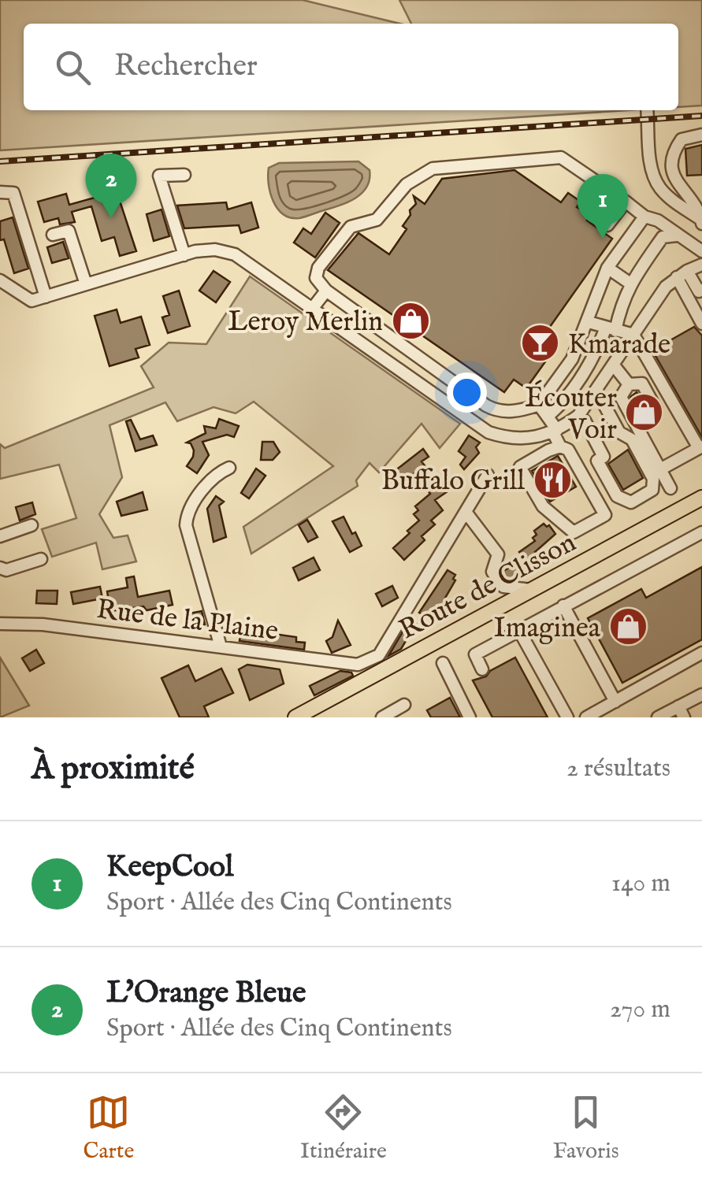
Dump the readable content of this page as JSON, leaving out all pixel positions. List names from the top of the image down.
{
  "streets": {
    "main road": ["Route de Clisson"],
    "street": ["Rue de la Plaine"]
  },
  "places": {
    "shop": ["Leroy Merlin", "Écouter Voir", "Imaginea"],
    "bar": ["Kmarade"],
    "restaurant": ["Buffalo Grill"]
  },
  "page": {
    "search": "Rechercher",
    "pins": ["2", "1"],
    "heading": ["À proximité", "2 résultats"],
    "list": [
      {
        "mark": "1",
        "name": "KeepCool",
        "note": "Sport · Allée des Cinq Continents",
        "value": "140 m"
      },
      {
        "mark": "2",
        "name": "L'Orange Bleue",
        "note": "Sport · Allée des Cinq Continents",
        "value": "270 m"
      }
    ],
    "nav": ["Carte", "Itinéraire", "Favoris"]
  }
}
